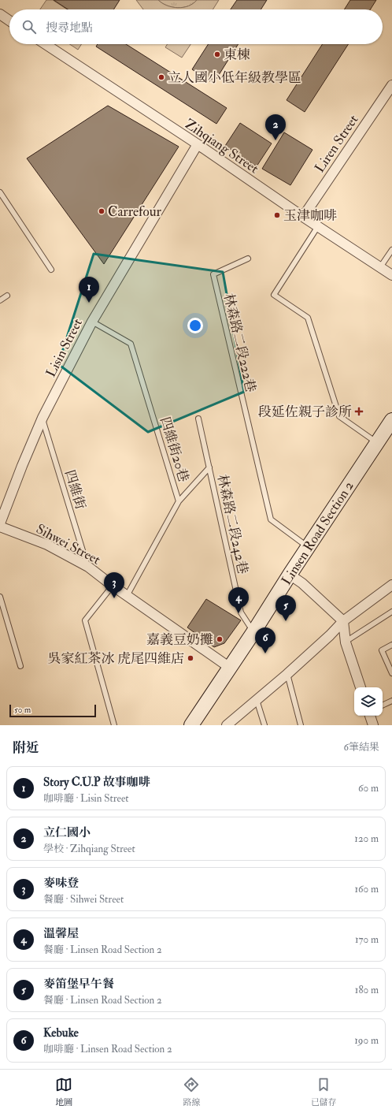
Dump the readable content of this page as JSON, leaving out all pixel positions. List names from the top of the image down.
{
  "streets": {
    "main road": ["Linsen Road Section 2"],
    "street": [
      "Liren Street",
      "Zihqiang Street",
      "Lisin Street",
      "Sihwei Street"
    ],
    "lane": [
      "林森路二段222巷",
      "四維街20巷",
      "四維街",
      "林森路二段242巷"
    ]
  },
  "crossings": [
    ["Liren Street", "Zihqiang Street"],
    ["Zihqiang Street", "Lisin Street"],
    ["林森路二段222巷", "Linsen Road Section 2"],
    ["Lisin Street", "四維街20巷"],
    ["Lisin Street", "四維街"],
    ["四維街20巷", "Sihwei Street"],
    ["四維街", "Sihwei Street"],
    ["林森路二段242巷", "Linsen Road Section 2"],
    ["Linsen Road Section 2", "Sihwei Street"]
  ],
  "places": {
    "other": [
      "東棟",
      "立人國小低年級教學區",
      "Carrefour",
      "玉津咖啡",
      "嘉義豆奶攤",
      "吳家紅茶冰 虎尾四維店"
    ],
    "health": ["段延佐親子診所"]
  },
  "scale_bar": "50 m",
  "page": {
    "search": "搜尋地點",
    "pins": [
      "2",
      "1",
      "3",
      "4",
      "5",
      "6"
    ],
    "scale": "50 m",
    "heading": ["附近", "6筆結果"],
    "list": [
      {
        "mark": "1",
        "name": "Story C.U.P 故事咖啡",
        "note": "咖啡廳 · Lisin Street",
        "value": "60 m"
      },
      {
        "mark": "2",
        "name": "立仁國小",
        "note": "學校 · Zihqiang Street",
        "value": "120 m"
      },
      {
        "mark": "3",
        "name": "麥味登",
        "note": "餐廳 · Sihwei Street",
        "value": "160 m"
      },
      {
        "mark": "4",
        "name": "溫馨屋",
        "note": "餐廳 · Linsen Road Section 2",
        "value": "170 m"
      },
      {
        "mark": "5",
        "name": "麥笛堡早午餐",
        "note": "餐廳 · Linsen Road Section 2",
        "value": "180 m"
      },
      {
        "mark": "6",
        "name": "Kebuke",
        "note": "咖啡廳 · Linsen Road Section 2",
        "value": "190 m"
      }
    ],
    "nav": ["地圖", "路線", "已儲存"]
  }
}
